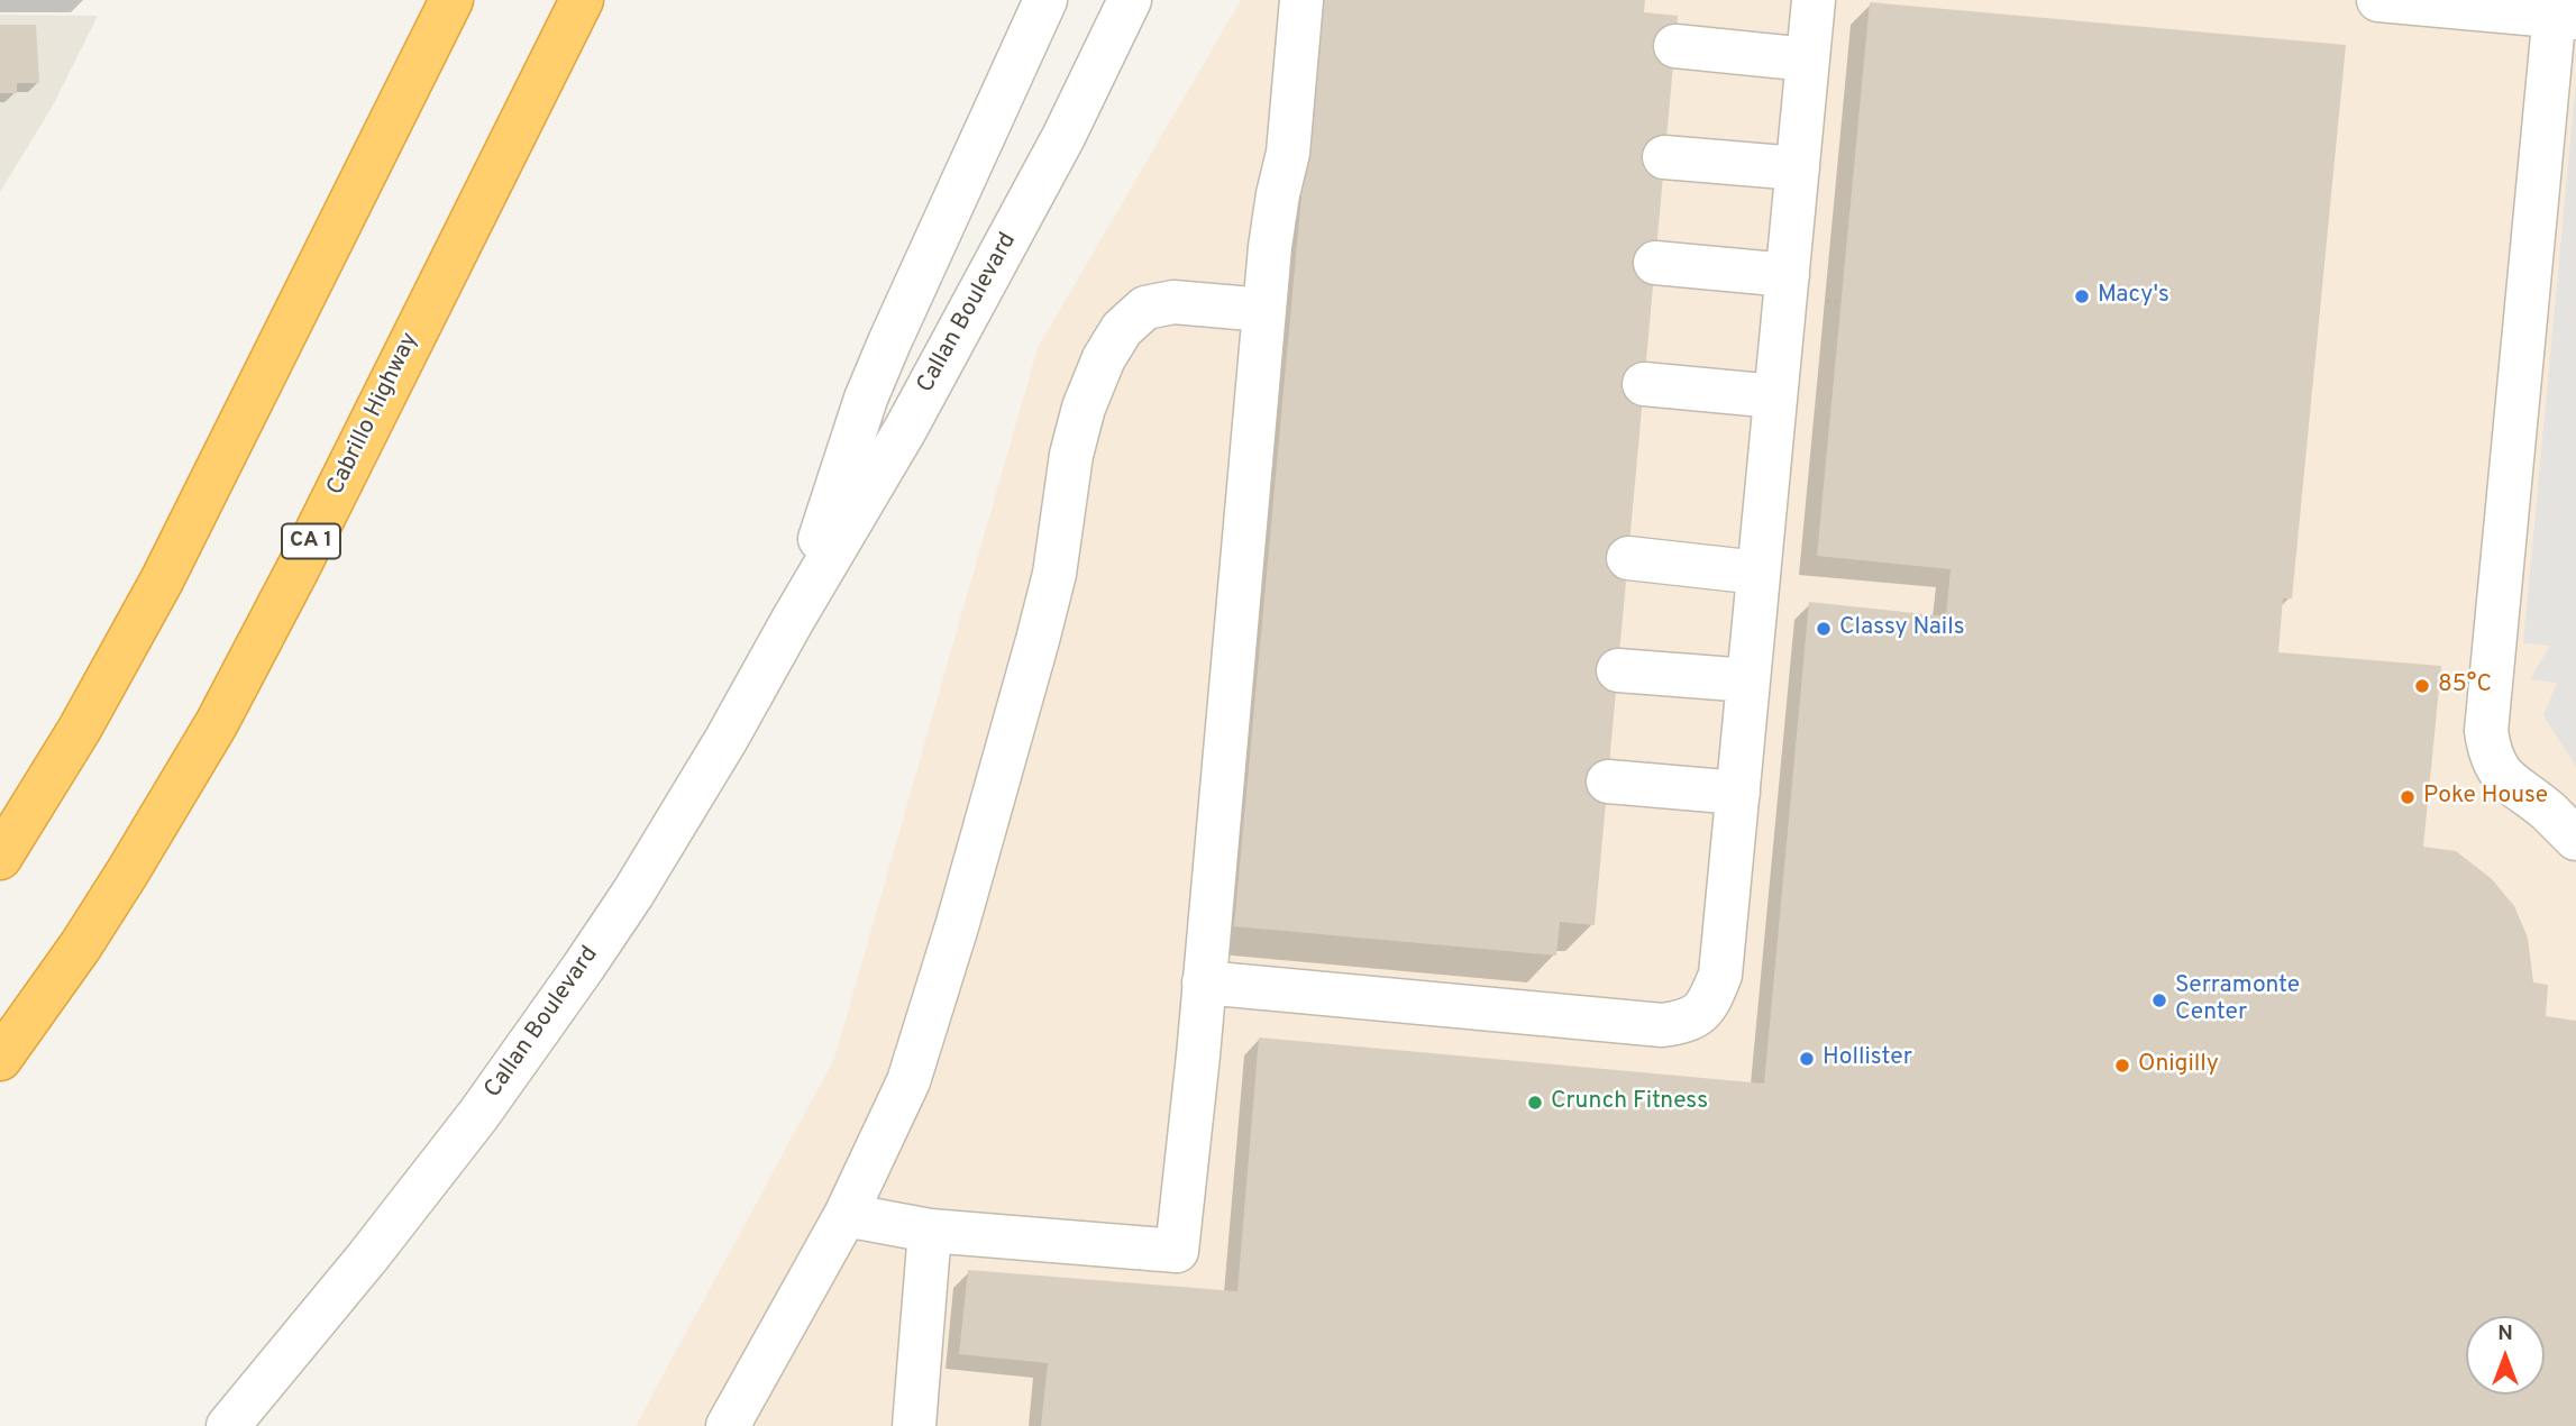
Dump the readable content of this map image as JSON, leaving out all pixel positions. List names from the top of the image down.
{
  "streets": {
    "highway": ["Cabrillo Highway", "CA 1"],
    "street": ["Callan Boulevard"]
  },
  "places": [
    "Macy's",
    "Classy Nails",
    "85°C",
    "Poke House",
    "Serramonte Center",
    "Hollister",
    "Onigilly",
    "Crunch Fitness"
  ],
  "north": "top"
}
